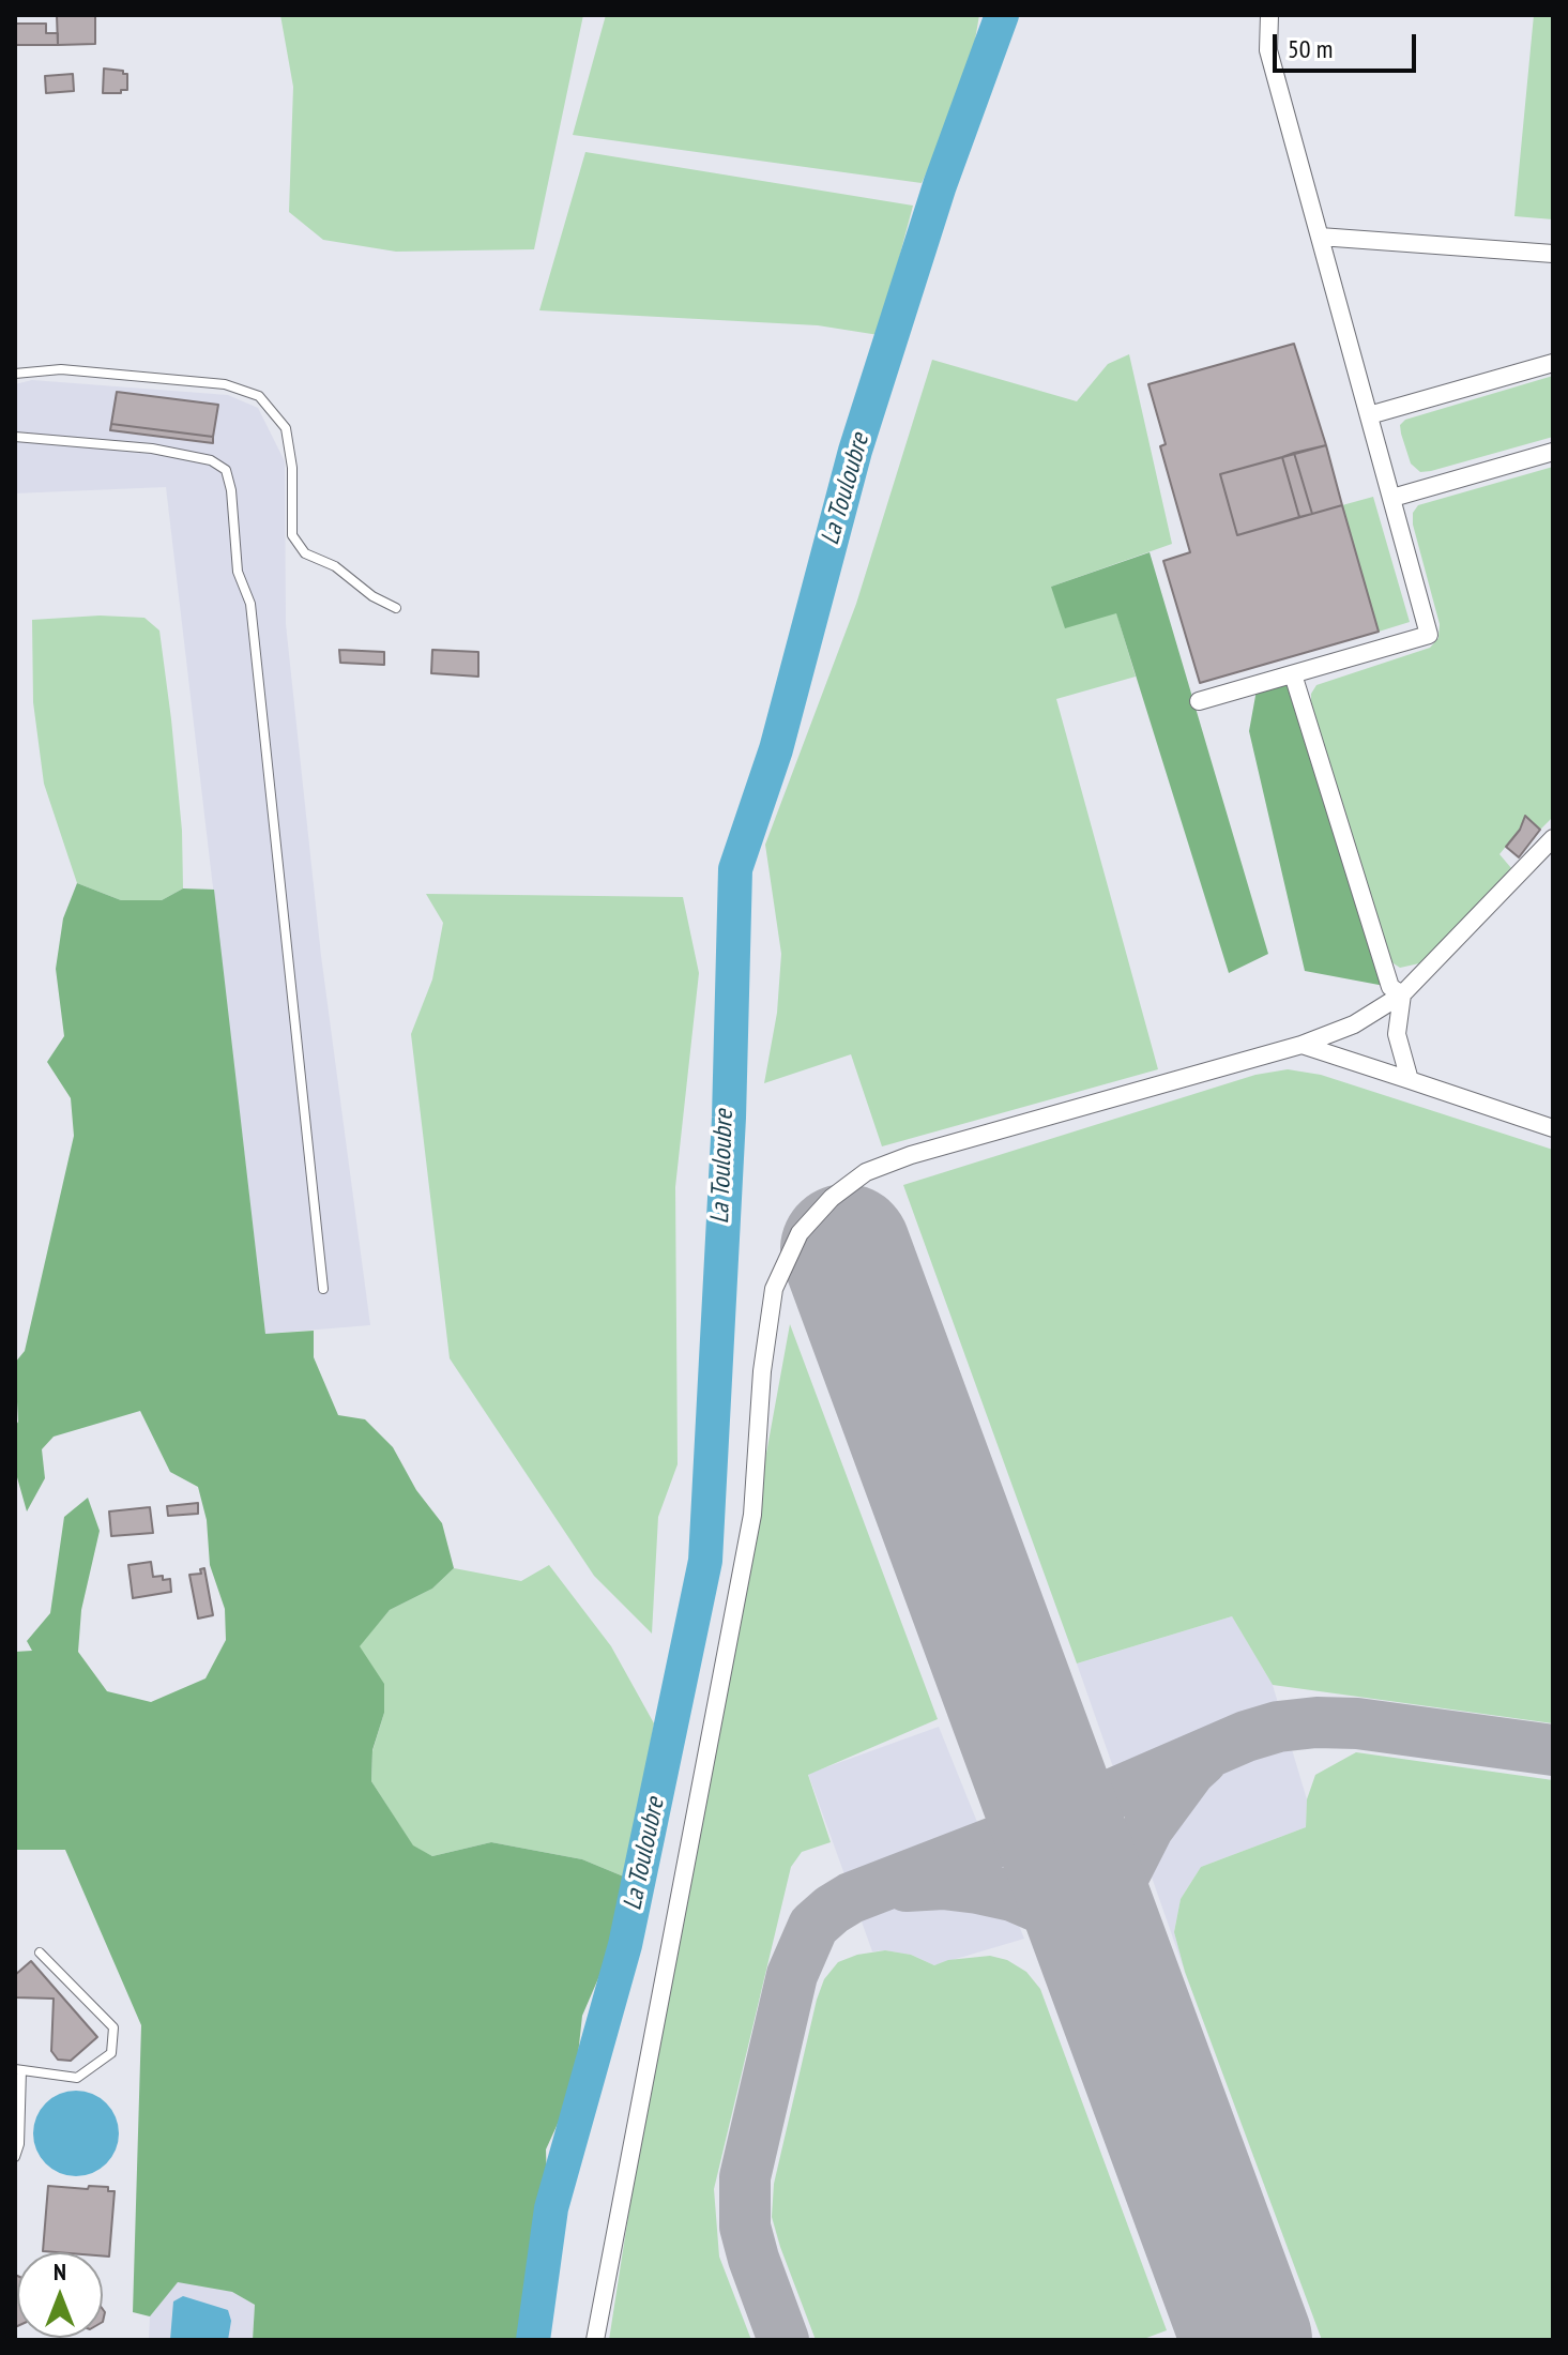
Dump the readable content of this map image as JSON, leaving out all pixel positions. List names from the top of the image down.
{
  "water": ["La Touloubre"],
  "scale_bar": "50 m",
  "north": "top"
}
